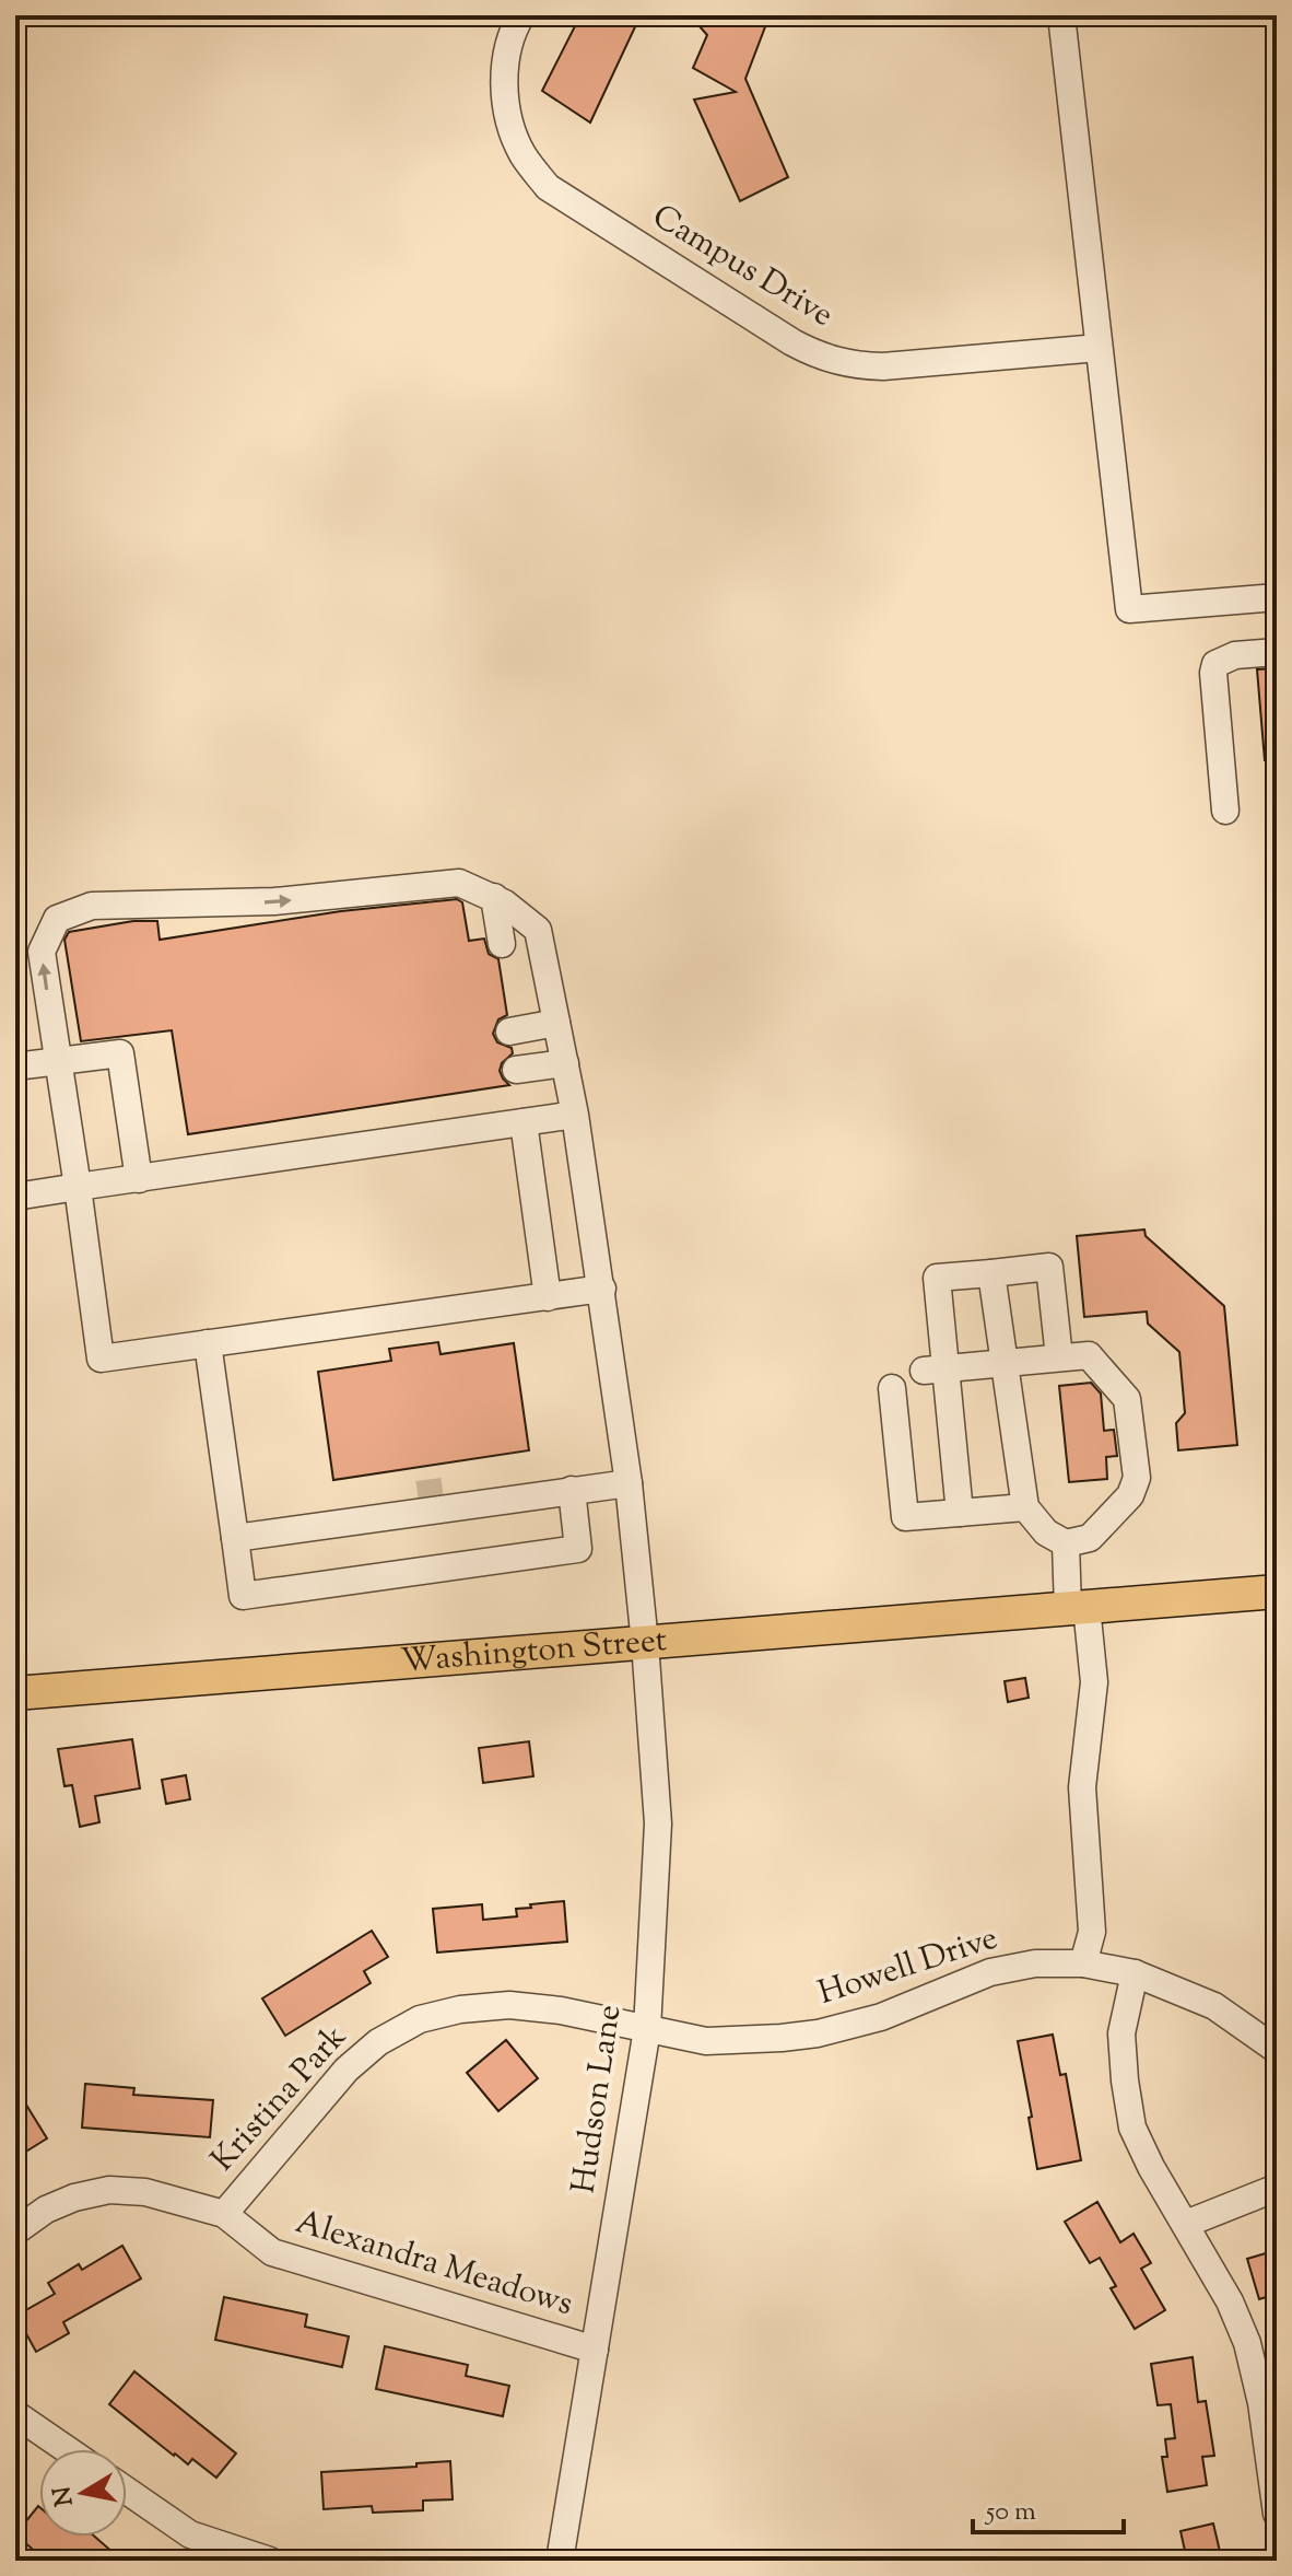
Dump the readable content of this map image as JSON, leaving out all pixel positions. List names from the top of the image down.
{
  "streets": {
    "main road": ["Washington Street"],
    "street": [
      "Campus Drive",
      "Howell Drive",
      "Kristina Park",
      "Hudson Lane",
      "Alexandra Meadows"
    ]
  },
  "crossings": [
    ["Washington Street", "Hudson Lane"],
    ["Howell Drive", "Kristina Park"],
    ["Howell Drive", "Hudson Lane"],
    ["Kristina Park", "Hudson Lane"],
    ["Kristina Park", "Alexandra Meadows"],
    ["Hudson Lane", "Alexandra Meadows"]
  ],
  "scale_bar": "50 m",
  "north": "left"
}
